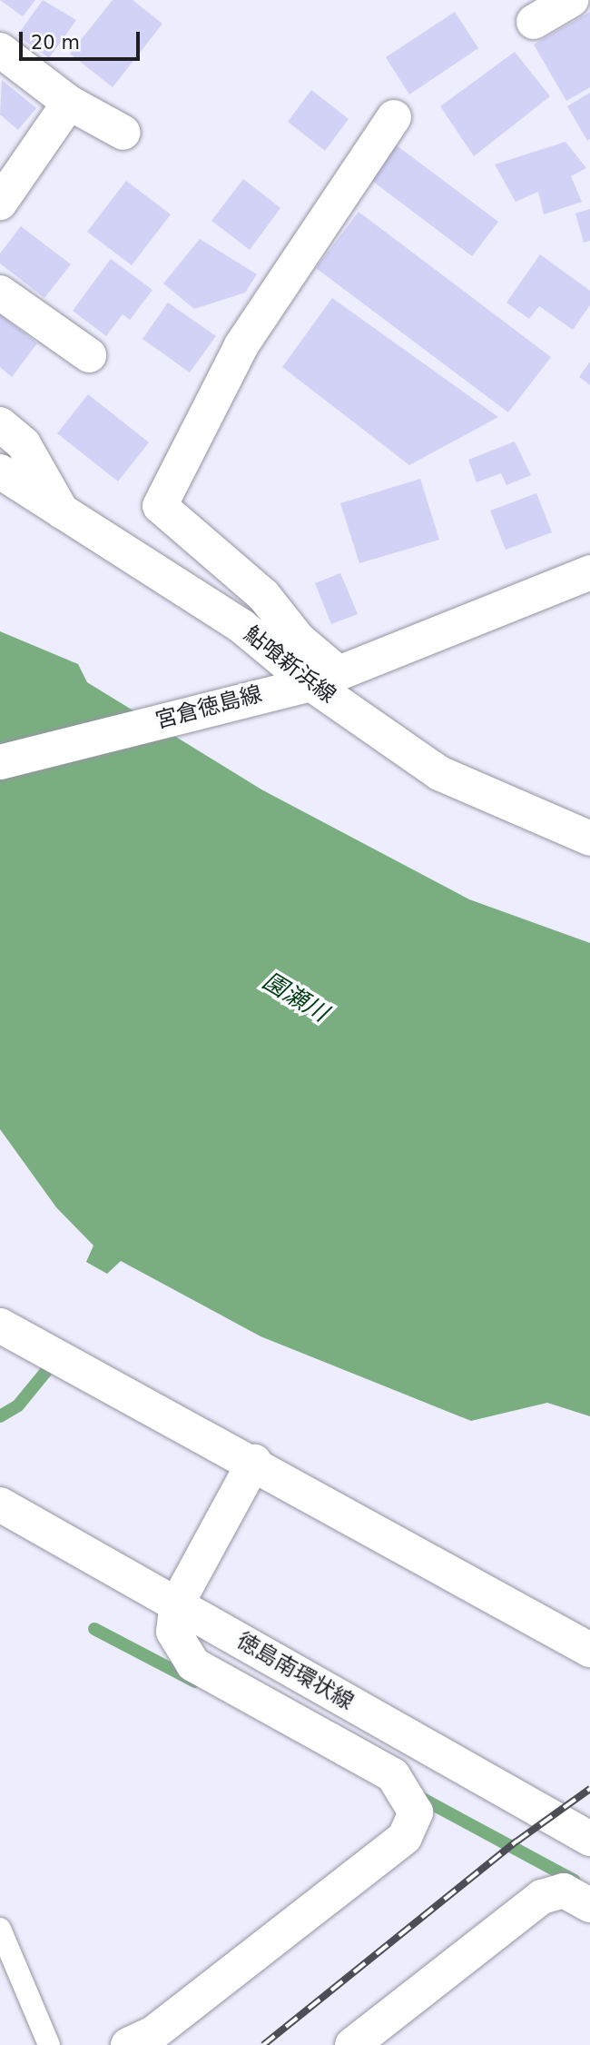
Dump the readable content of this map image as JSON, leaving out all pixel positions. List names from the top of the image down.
{
  "streets": {
    "main road": ["鮎喰新浜線", "宮倉徳島線", "徳島南環状線"]
  },
  "crossings": [
    ["鮎喰新浜線", "宮倉徳島線"]
  ],
  "water": ["園瀬川"],
  "scale_bar": "20 m"
}
